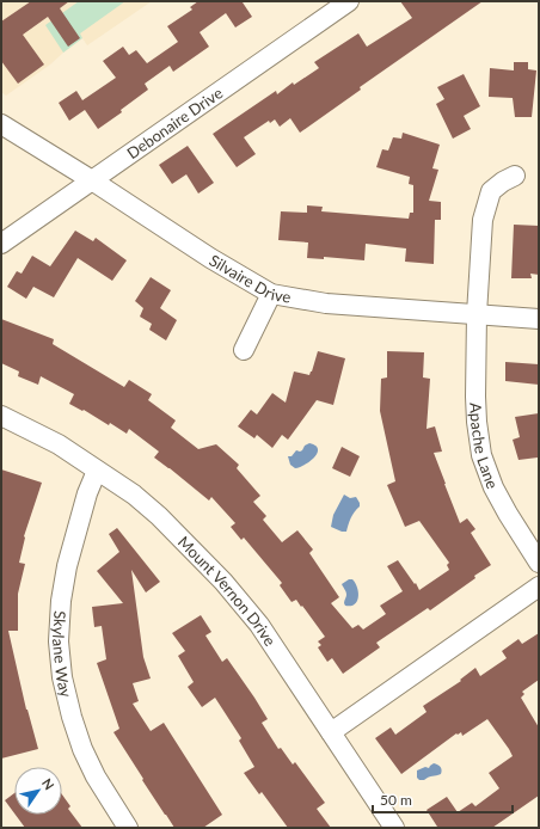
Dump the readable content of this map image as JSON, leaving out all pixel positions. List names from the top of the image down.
{
  "streets": {
    "street": [
      "Debonaire Drive",
      "Silvaire Drive",
      "Apache Lane",
      "Mount Vernon Drive",
      "Skylane Way"
    ]
  },
  "crossings": [
    ["Debonaire Drive", "Silvaire Drive"],
    ["Silvaire Drive", "Apache Lane"],
    ["Mount Vernon Drive", "Skylane Way"]
  ],
  "scale_bar": "50 m",
  "north": "top right"
}
